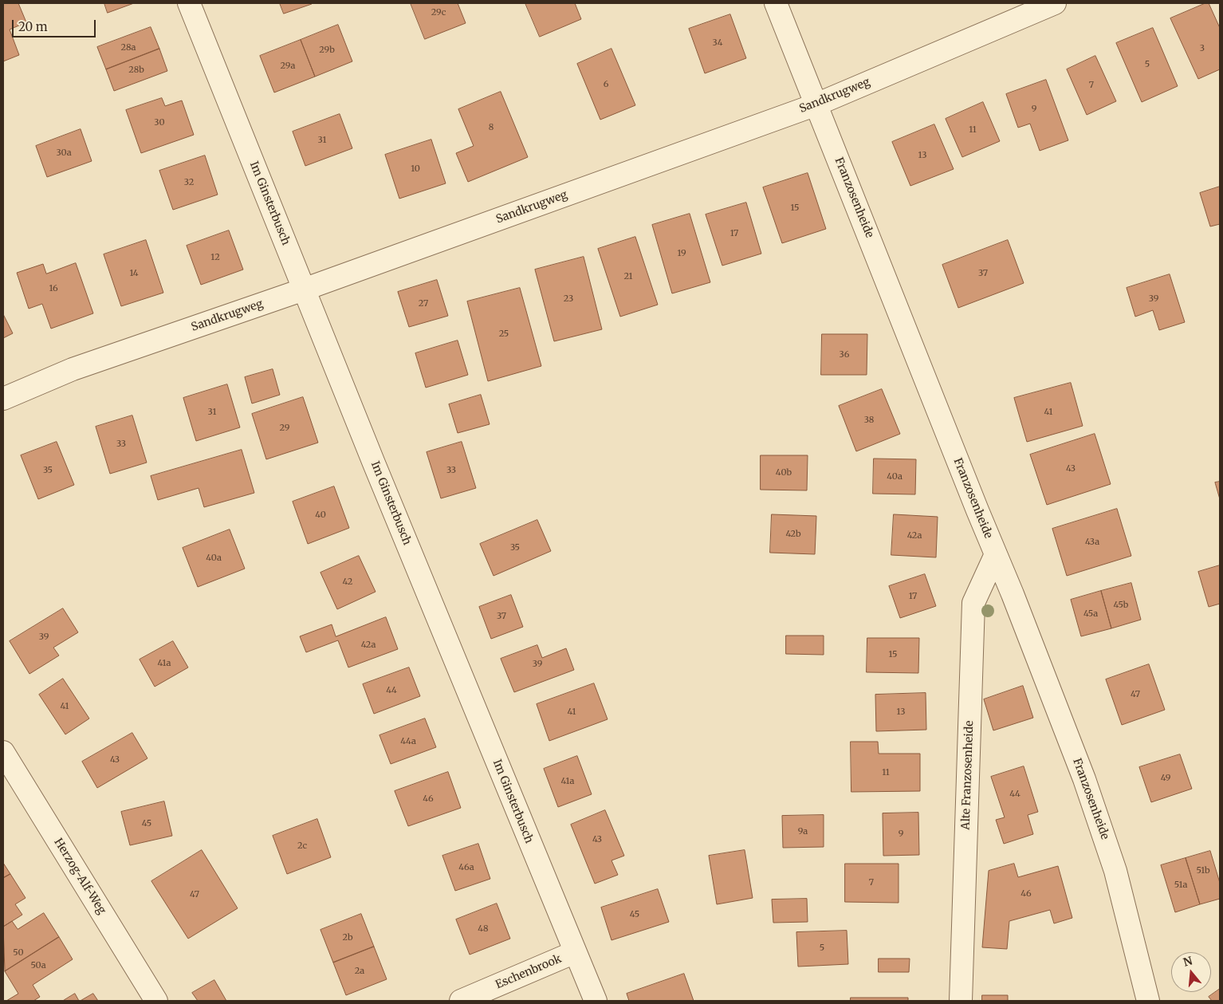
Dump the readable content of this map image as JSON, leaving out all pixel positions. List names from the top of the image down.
{
  "streets": {
    "street": [
      "Sandkrugweg",
      "Franzosenheide",
      "Im Ginsterbusch",
      "Alte Franzosenheide",
      "Herzog-Alf-Weg",
      "Eschenbrook"
    ]
  },
  "crossings": [
    ["Sandkrugweg", "Franzosenheide"],
    ["Sandkrugweg", "Im Ginsterbusch"],
    ["Franzosenheide", "Alte Franzosenheide"],
    ["Im Ginsterbusch", "Eschenbrook"]
  ],
  "house_numbers": [
    "29c",
    "34",
    "28a",
    "3",
    "29b",
    "5",
    "29a",
    "28b",
    "6",
    "7",
    "9",
    "30",
    "8",
    "11",
    "31",
    "30a",
    "13",
    "10",
    "32",
    "15",
    "17",
    "19",
    "12",
    "14",
    "37",
    "21",
    "16",
    "23",
    "39",
    "27",
    "25",
    "36",
    "31",
    "41",
    "38",
    "29",
    "33",
    "43",
    "35",
    "33",
    "40b",
    "40a",
    "40",
    "42b",
    "42a",
    "43a",
    "35",
    "40a",
    "42",
    "17",
    "45b",
    "45a",
    "37",
    "39",
    "42a",
    "15",
    "41a",
    "39",
    "44",
    "47",
    "41",
    "41",
    "13",
    "44a",
    "43",
    "11",
    "49",
    "41a",
    "44",
    "46",
    "45",
    "9a",
    "9",
    "43",
    "2c",
    "46a",
    "51b",
    "7",
    "51a",
    "46",
    "47",
    "45",
    "48",
    "2b",
    "5",
    "50",
    "50a",
    "2a"
  ],
  "scale_bar": "20 m",
  "north": "top"
}
